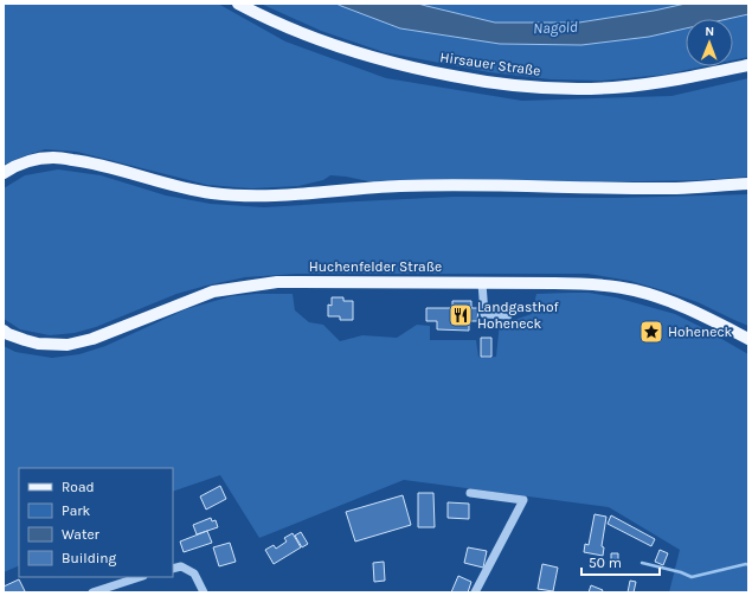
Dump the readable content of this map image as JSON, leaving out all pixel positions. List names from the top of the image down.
{
  "streets": {
    "main road": ["Hirsauer Straße", "Huchenfelder Straße"]
  },
  "water": ["Nagold"],
  "places": {
    "restaurant": ["Landgasthof Hoheneck"],
    "place": ["Hoheneck"]
  },
  "legend": [
    "Road",
    "Park",
    "Water",
    "Building"
  ],
  "scale_bar": "50 m",
  "north": "top"
}
